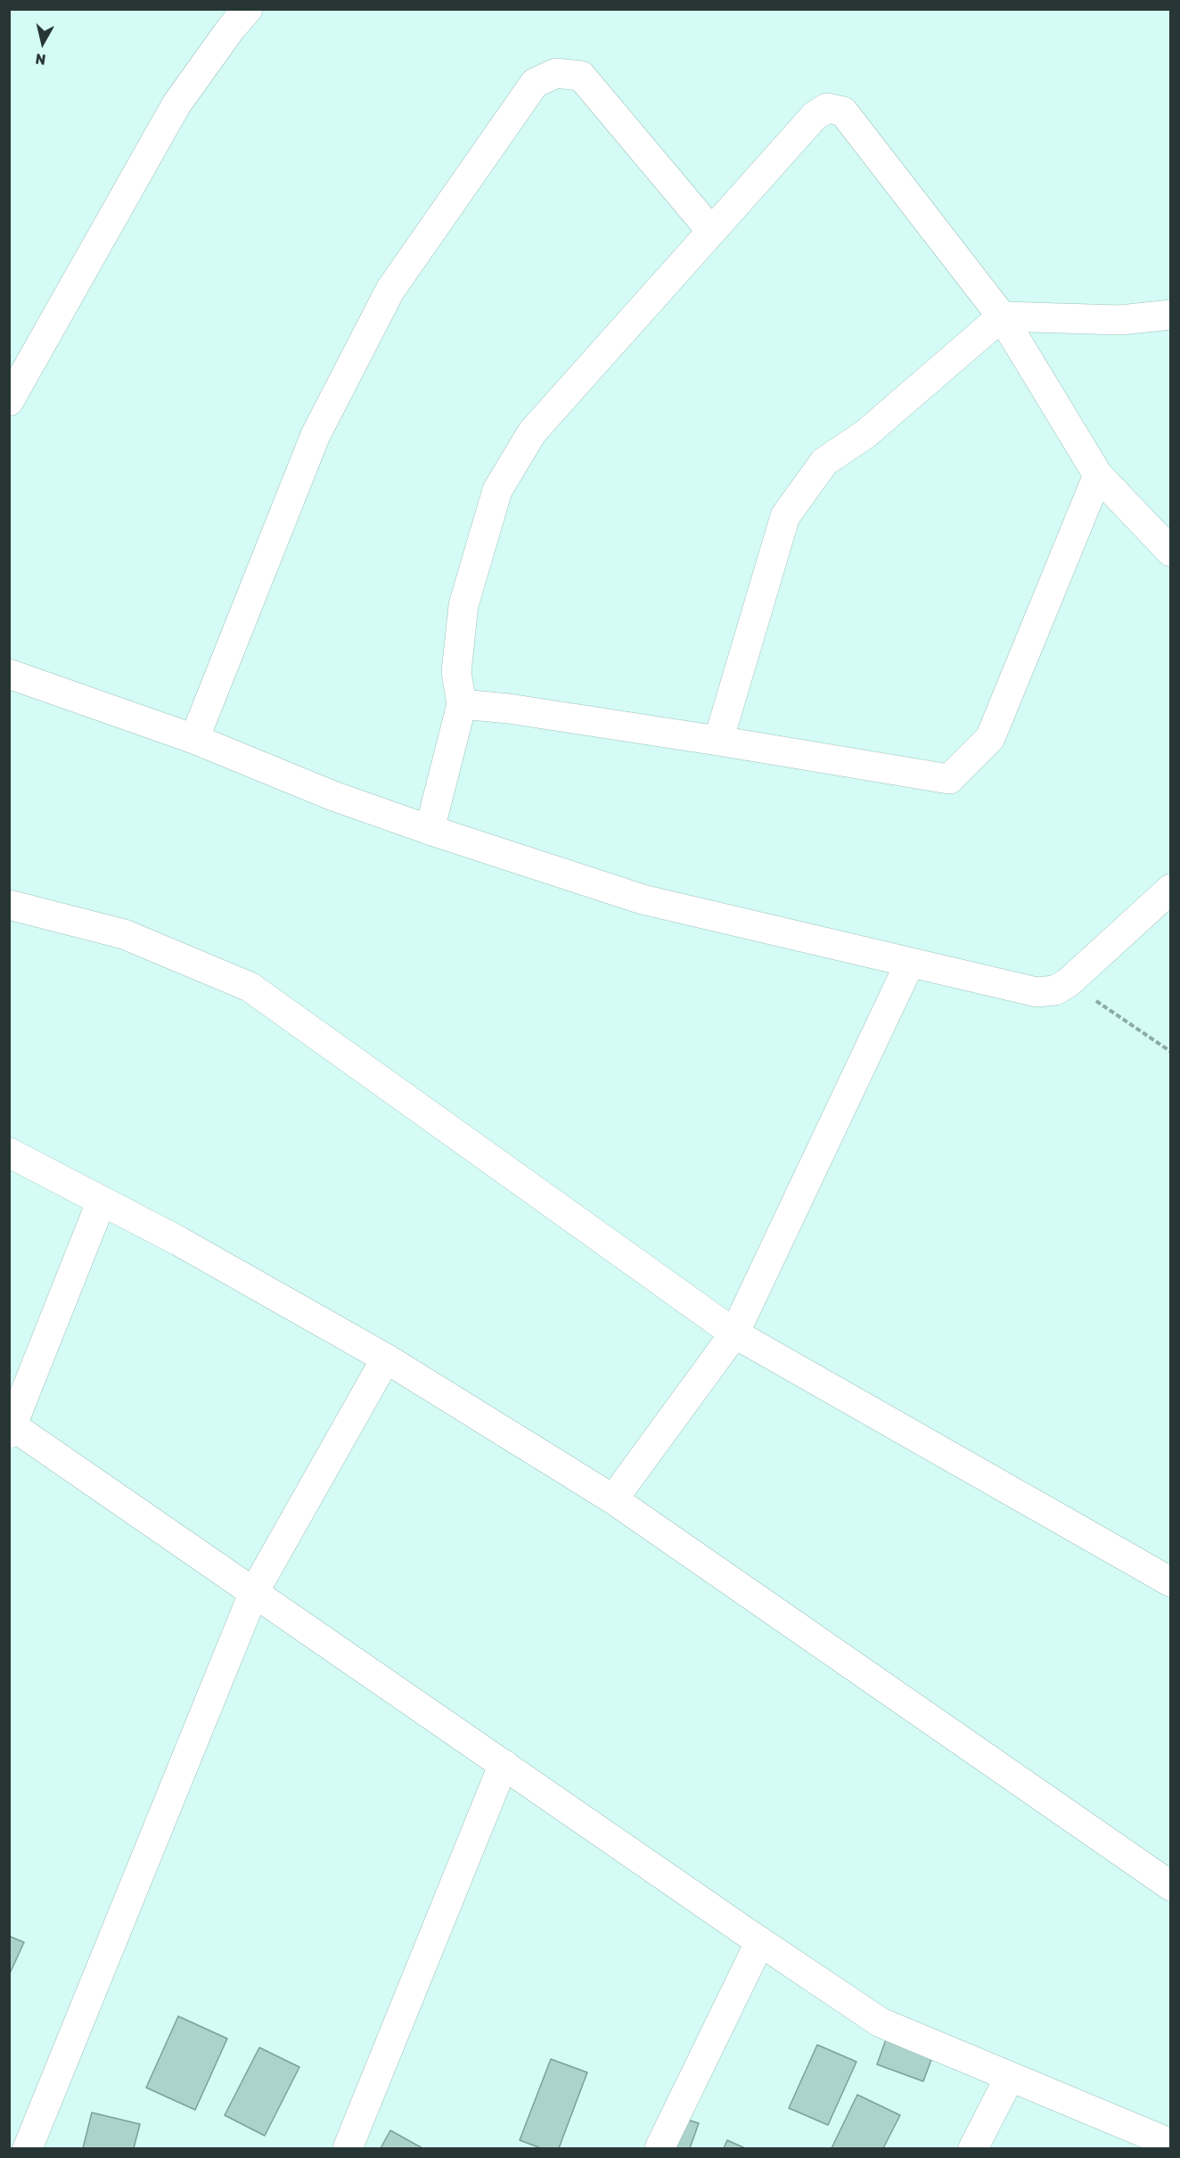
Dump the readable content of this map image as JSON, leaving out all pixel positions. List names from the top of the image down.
{
  "north": "bottom"
}
